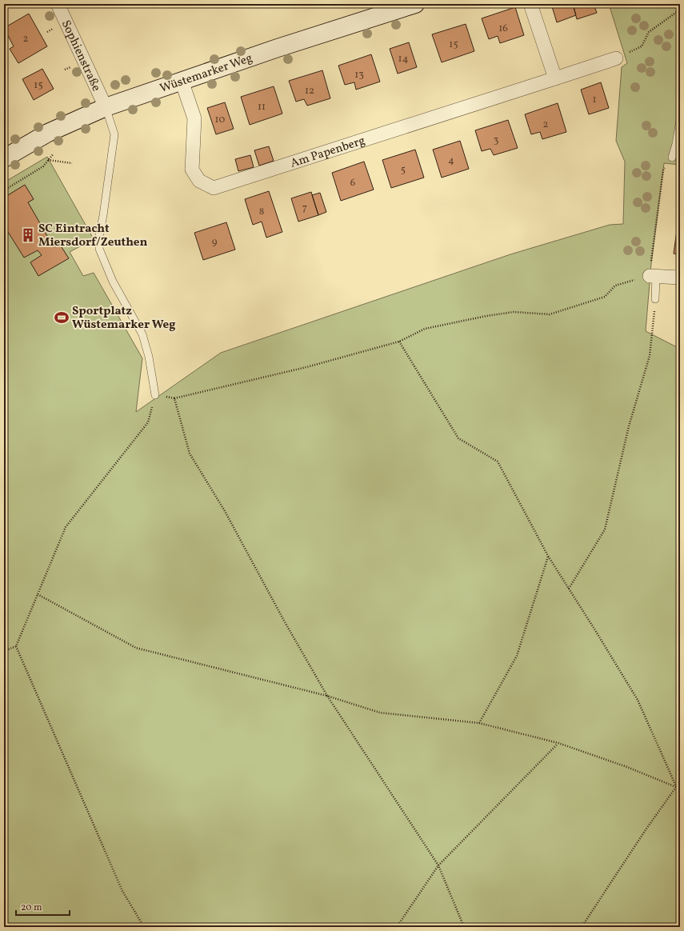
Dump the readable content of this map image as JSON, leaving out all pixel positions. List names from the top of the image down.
{
  "streets": {
    "main road": ["Wüstemarker Weg"],
    "street": ["Sophienstraße", "Am Papenberg"]
  },
  "crossings": [
    ["Sophienstraße", "Wüstemarker Weg"],
    ["Wüstemarker Weg", "Am Papenberg"]
  ],
  "places": {
    "building": ["SC Eintracht Miersdorf/Zeuthen"],
    "sports": ["Sportplatz Wüstemarker Weg"]
  },
  "house_numbers": [
    "16",
    "2",
    "15",
    "14",
    "13",
    "15",
    "12",
    "1",
    "11",
    "10",
    "2",
    "3",
    "4",
    "5",
    "6",
    "7",
    "8",
    "9"
  ],
  "scale_bar": "20 m"
}
